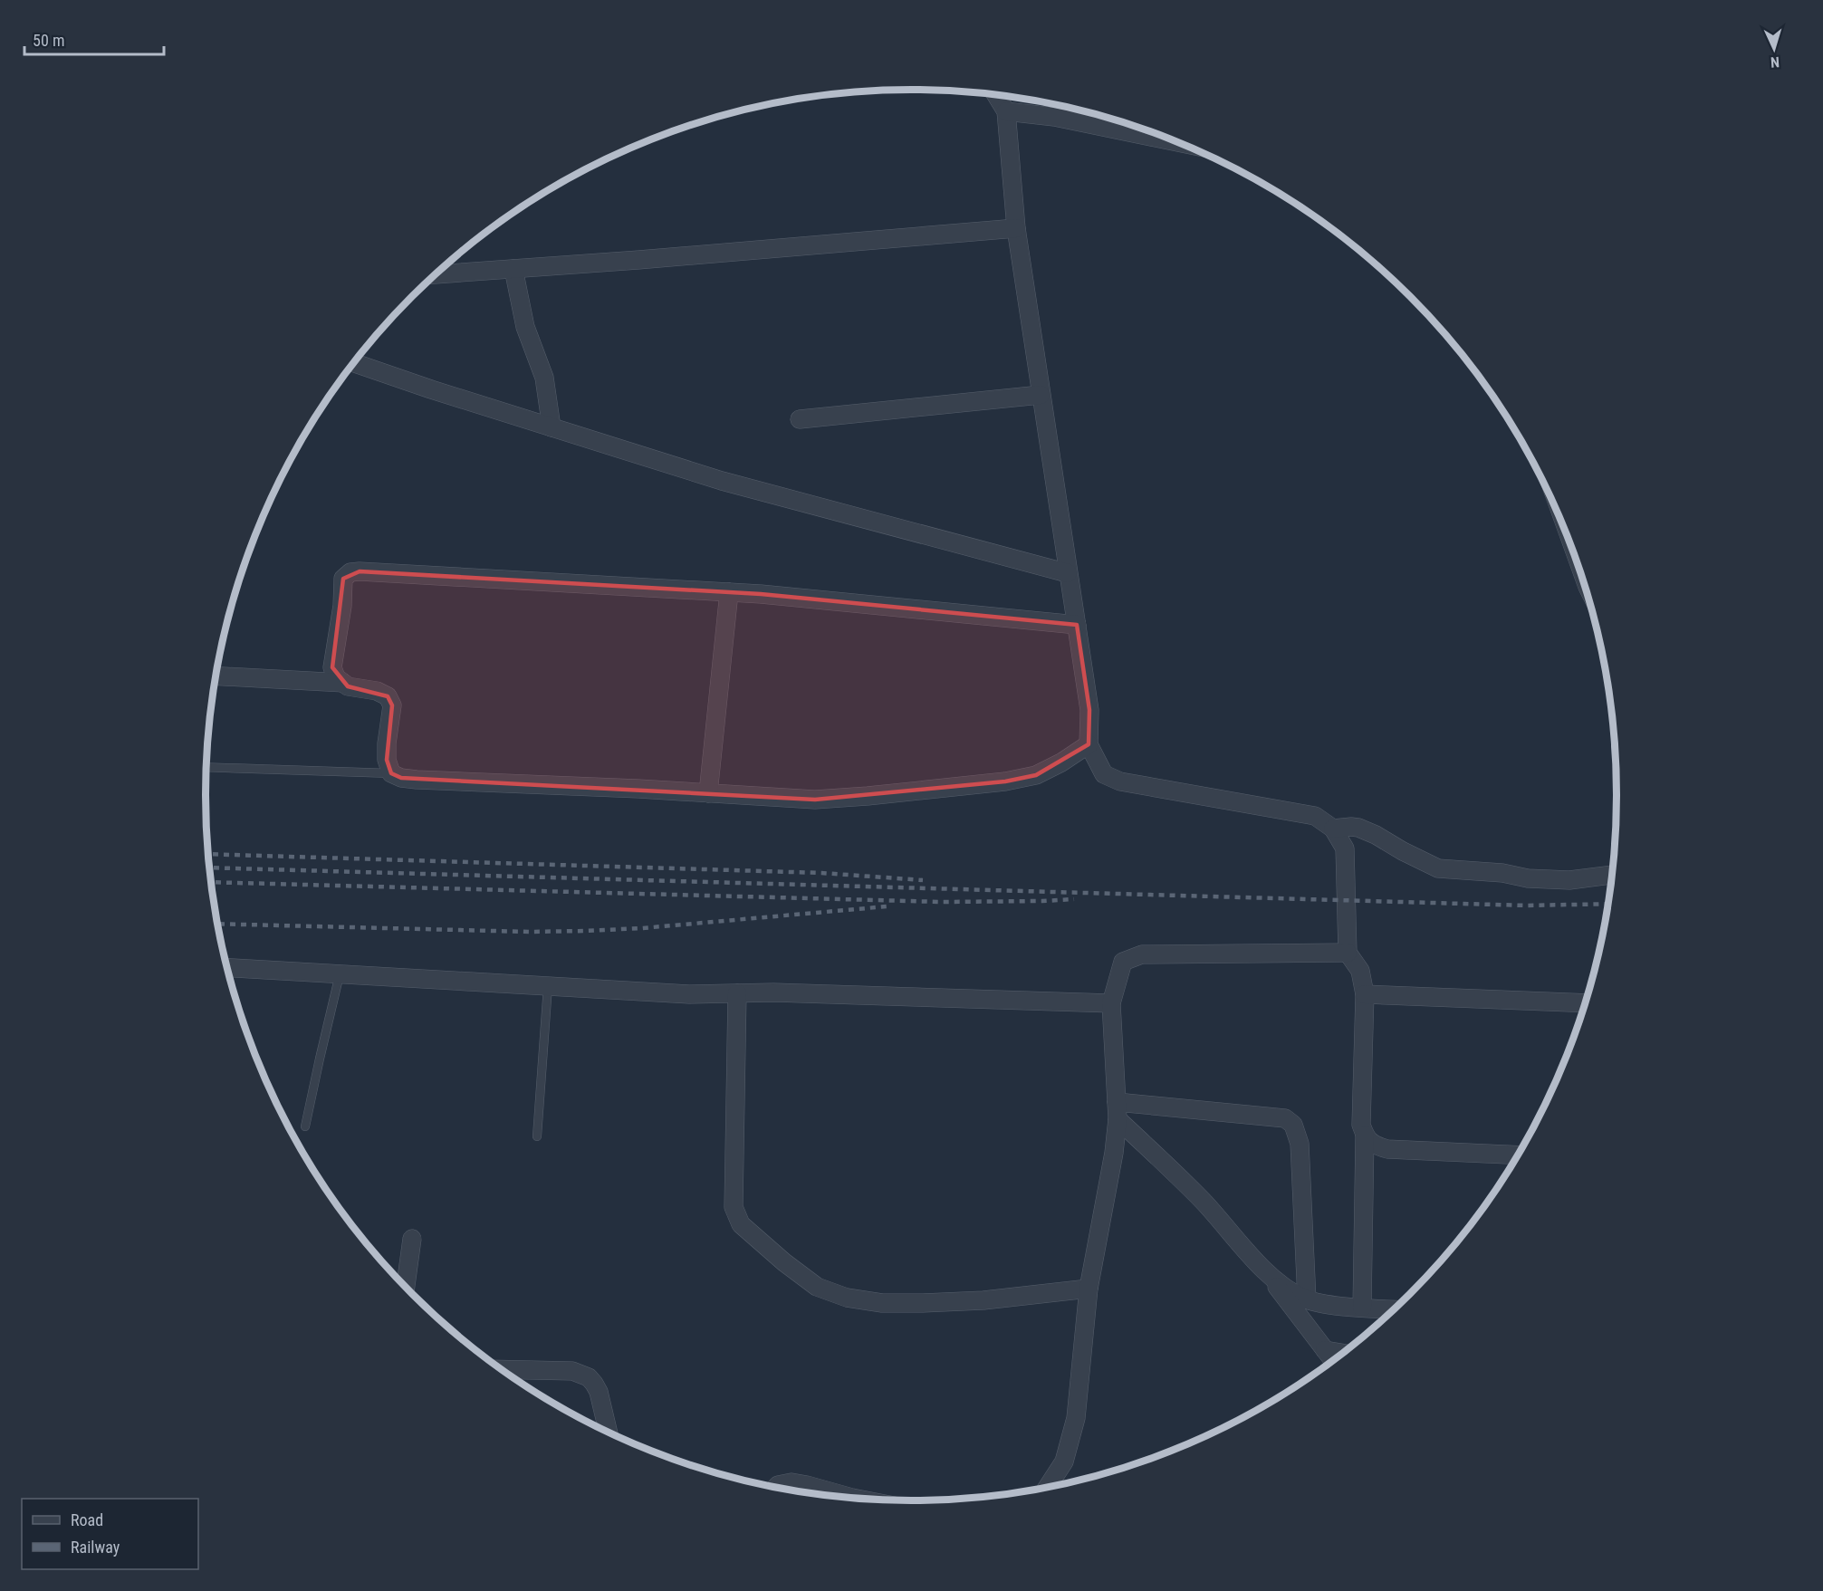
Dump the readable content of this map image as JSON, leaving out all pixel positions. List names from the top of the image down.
{
  "legend": ["Road", "Railway"],
  "scale_bar": "50 m",
  "north": "bottom"
}
